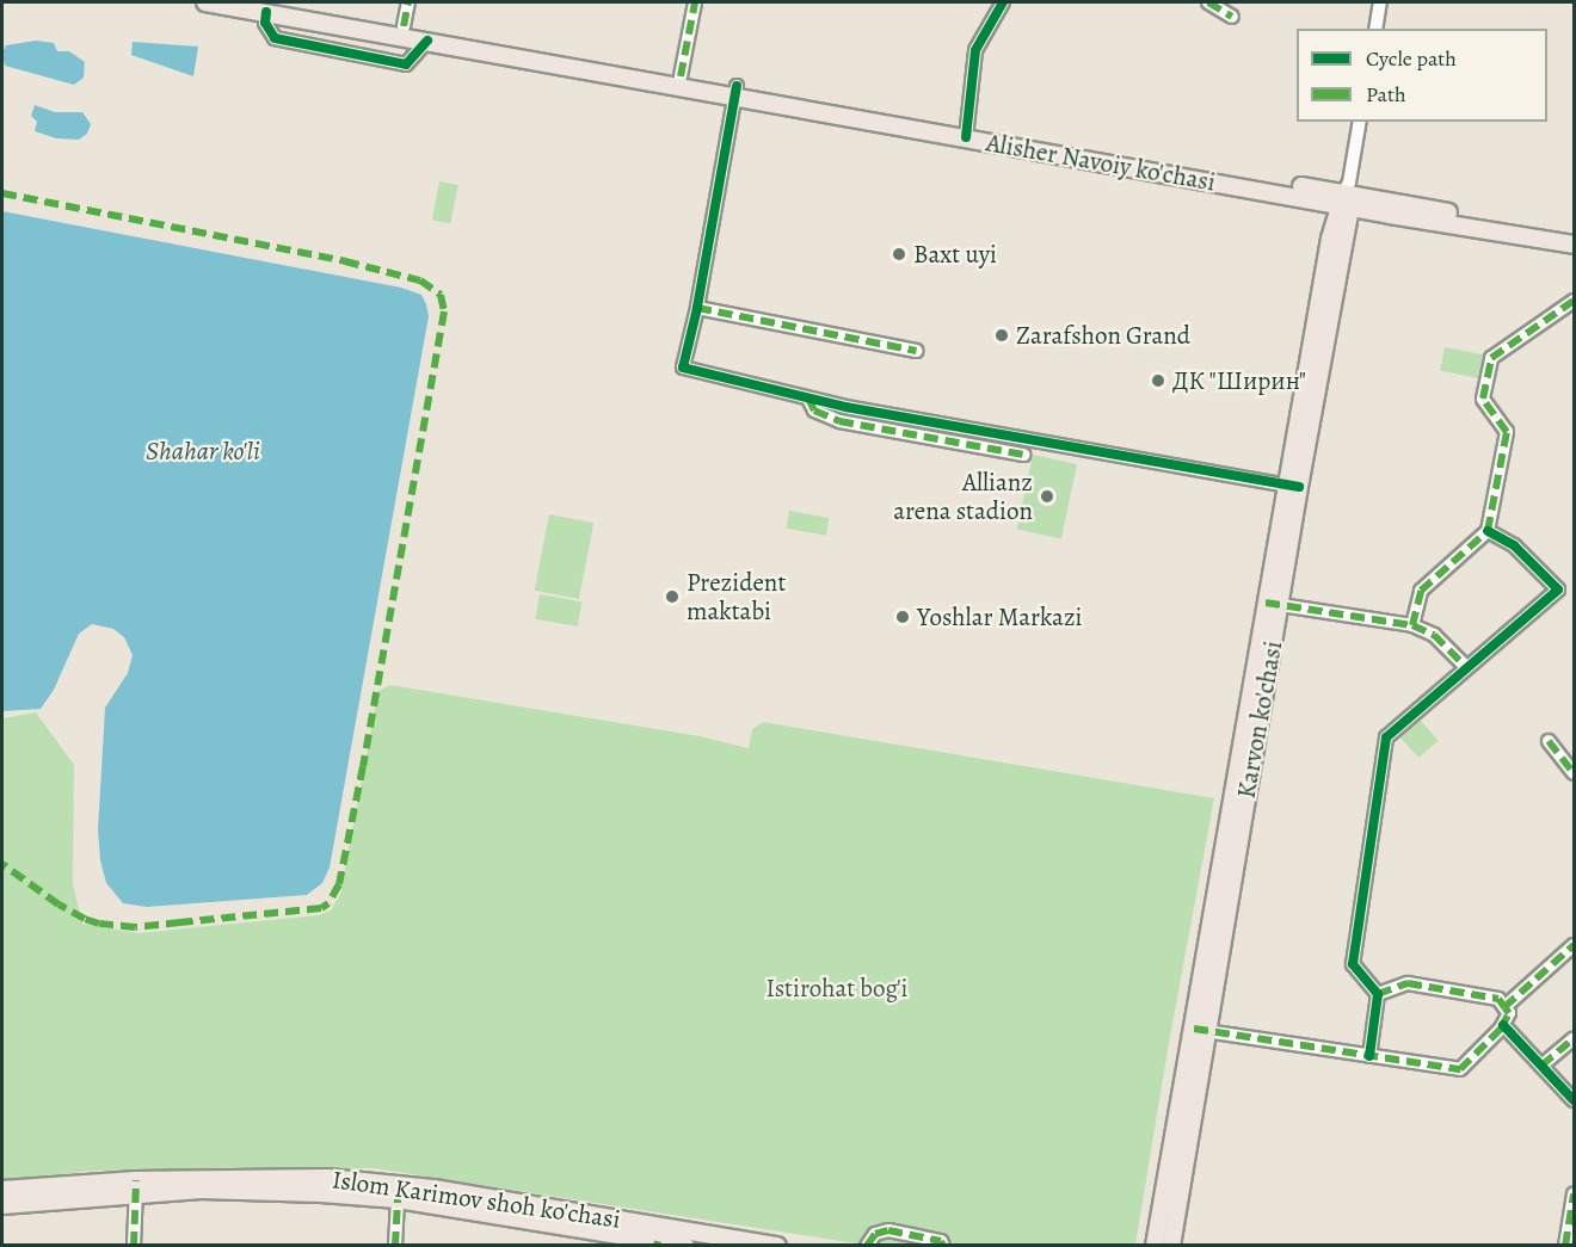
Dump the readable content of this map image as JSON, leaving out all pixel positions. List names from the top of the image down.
{
  "streets": {
    "main road": ["Alisher Navoiy ko'chasi", "Karvon ko'chasi", "Islom Karimov shoh ko'chasi"]
  },
  "crossings": [
    ["Alisher Navoiy ko'chasi", "Karvon ko'chasi"]
  ],
  "water": ["Shahar ko'li"],
  "parks": ["Istirohat bog'i"],
  "places": [
    "Baxt uyi",
    "Zarafshon Grand",
    "ДК \"Ширин\"",
    "Allianz arena stadion",
    "Prezident maktabi",
    "Yoshlar Markazi"
  ],
  "legend": ["Cycle path", "Path"]
}
